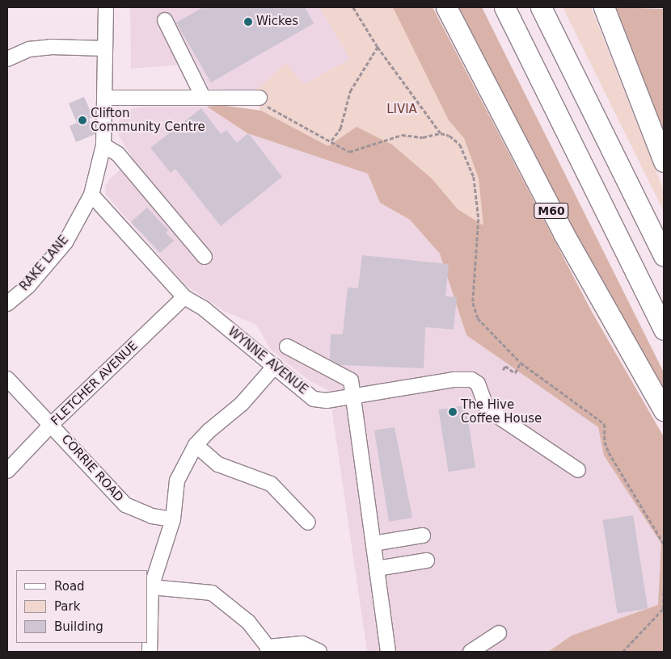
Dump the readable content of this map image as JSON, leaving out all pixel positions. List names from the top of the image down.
{
  "streets": {
    "highway": ["M60"],
    "street": [
      "RAKE LANE",
      "WYNNE AVENUE",
      "FLETCHER AVENUE",
      "CORRIE ROAD"
    ]
  },
  "crossings": [
    ["RAKE LANE", "WYNNE AVENUE"],
    ["WYNNE AVENUE", "FLETCHER AVENUE"],
    ["FLETCHER AVENUE", "CORRIE ROAD"]
  ],
  "parks": ["LIVIA"],
  "places": ["Wickes", "Clifton Community Centre", "The Hive Coffee House"],
  "legend": ["Road", "Park", "Building"]
}
